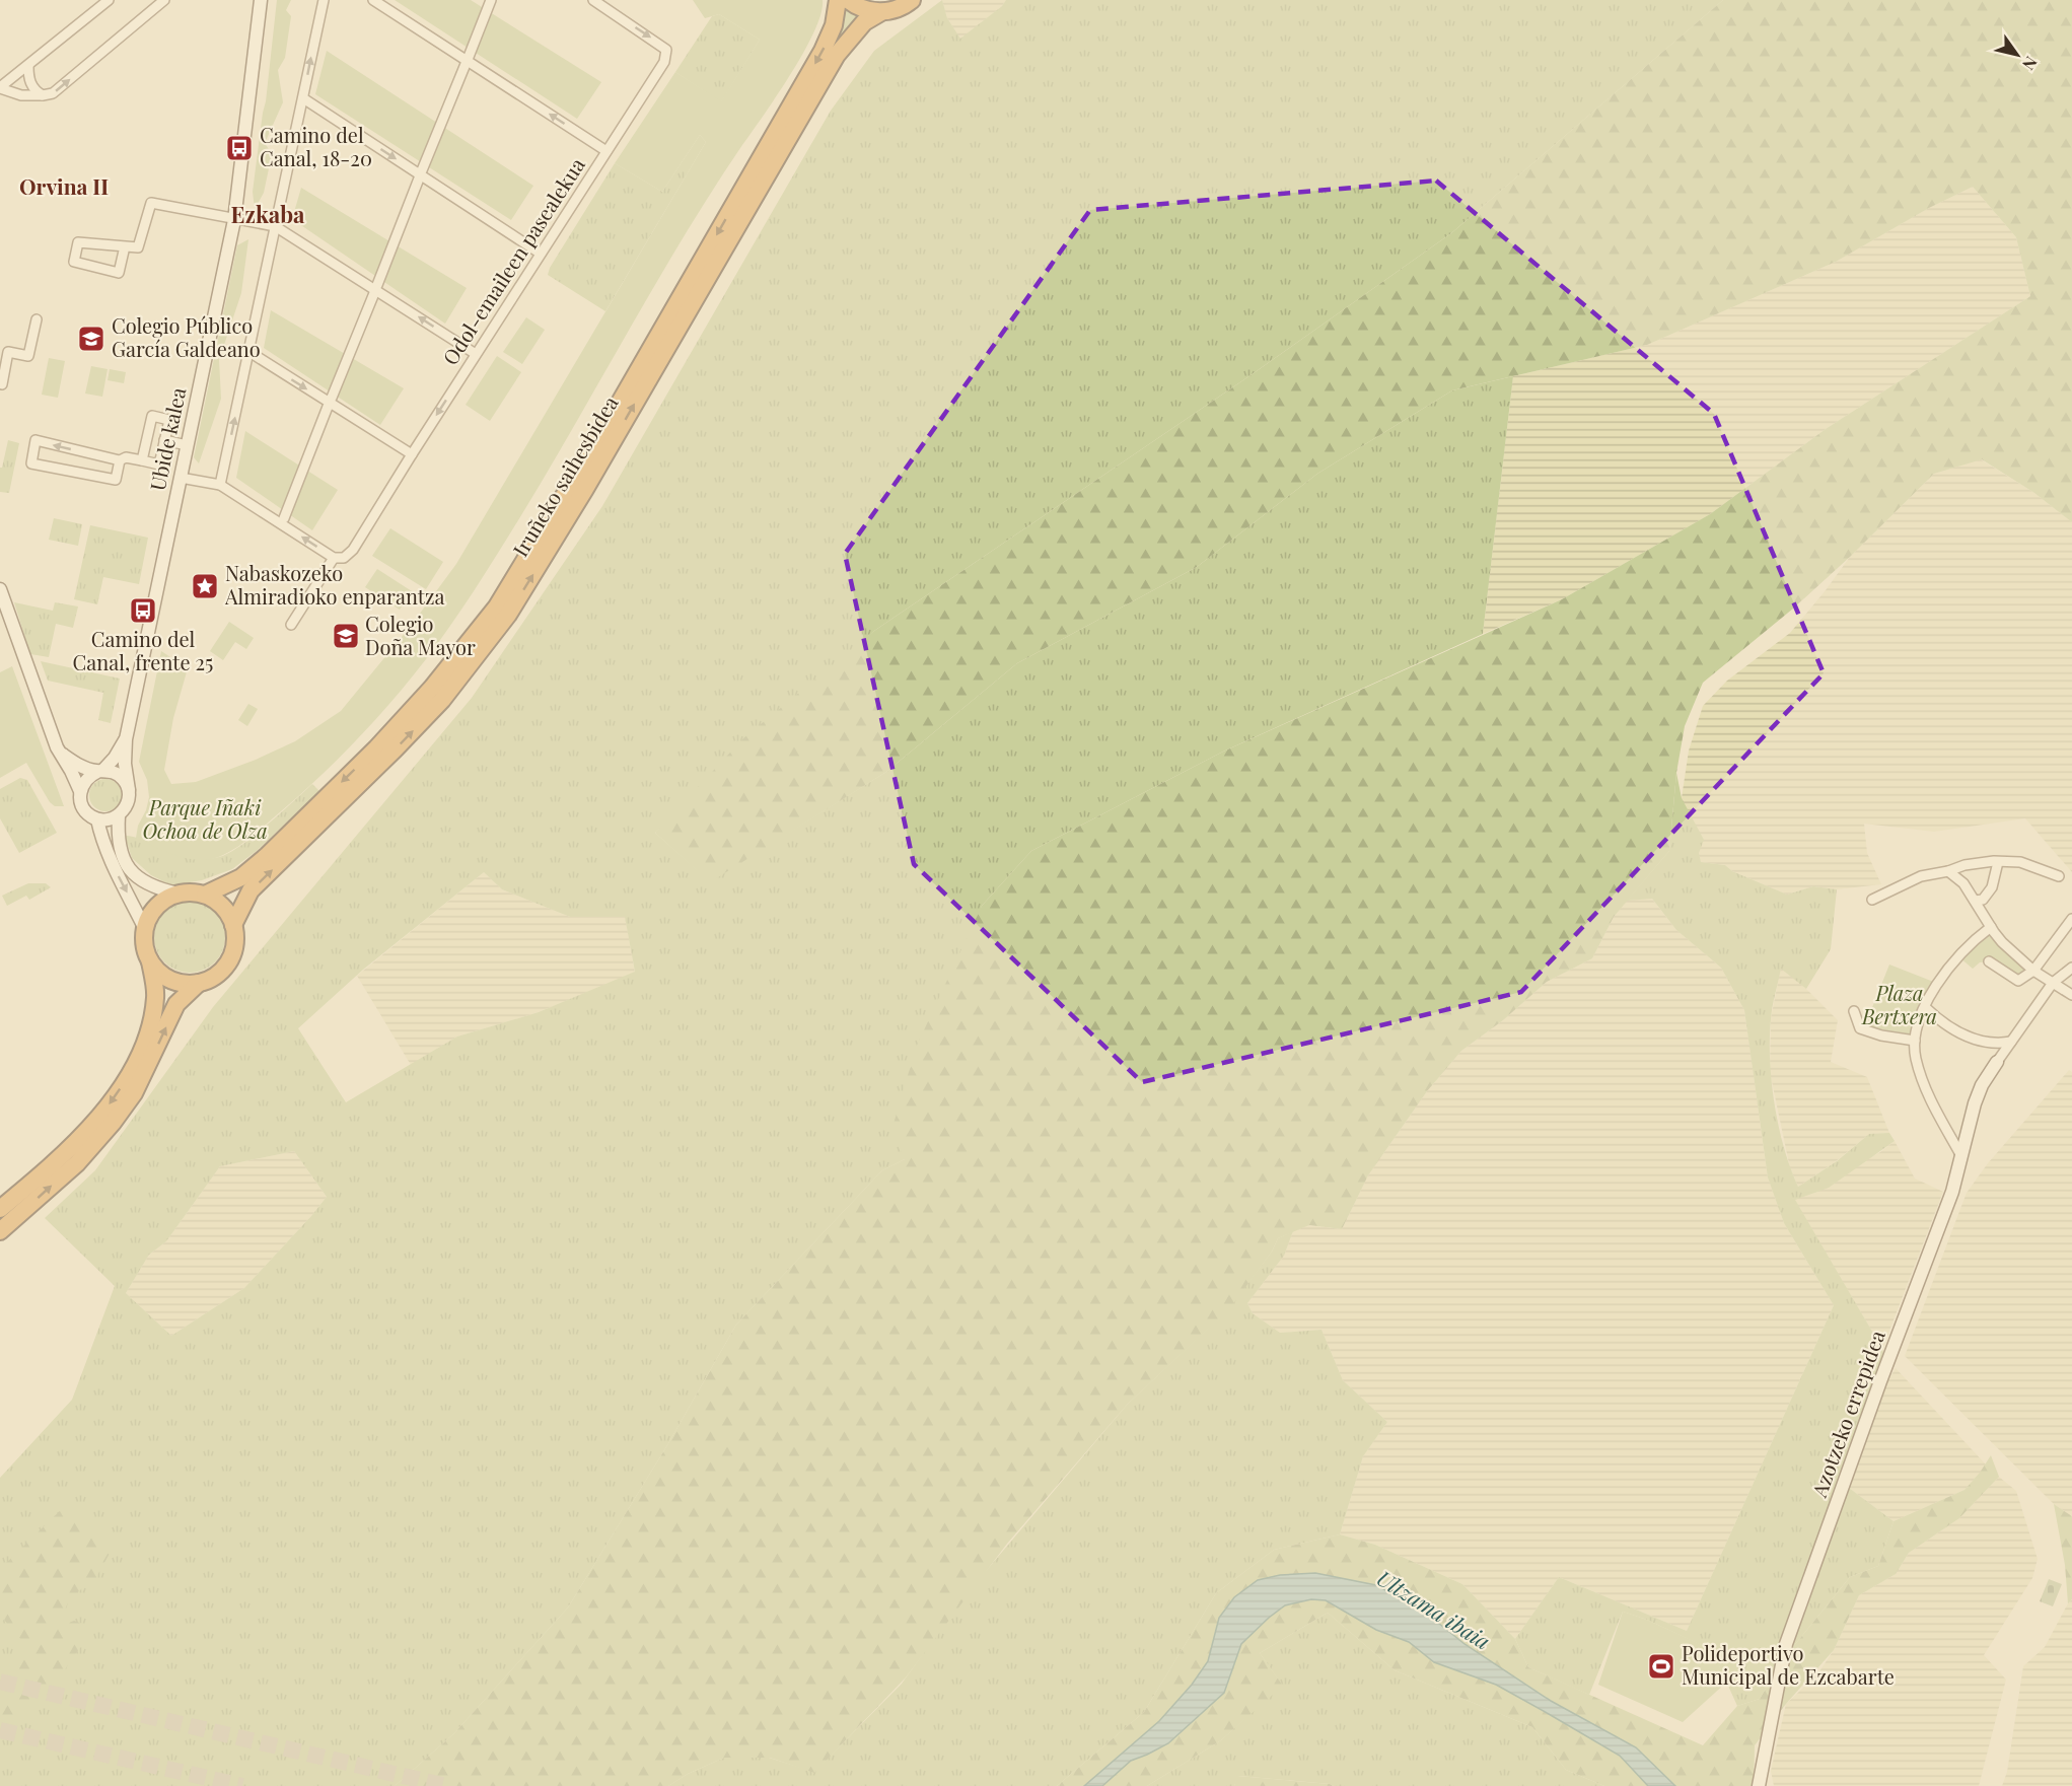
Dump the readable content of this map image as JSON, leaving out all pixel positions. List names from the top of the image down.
{
  "streets": {
    "highway": ["Iruñeko saihesbidea"],
    "street": ["Odol-emaileen pasealekua", "Ubide kalea", "Azotzeko errepidea"]
  },
  "districts": ["Orvina II", "Ezkaba"],
  "water": ["Ultzama ibaia"],
  "parks": ["Parque Iñaki Ochoa de Olza", "Plaza Bertxera"],
  "places": {
    "bus stop": ["Camino del Canal, 18-20", "Camino del Canal, frente 25"],
    "school or university": ["Colegio Público García Galdeano", "Colegio Doña Mayor"],
    "place": ["Nabaskozeko Almiradioko enparantza"],
    "sports": ["Polideportivo Municipal de Ezcabarte"]
  },
  "north": "bottom right"
}
